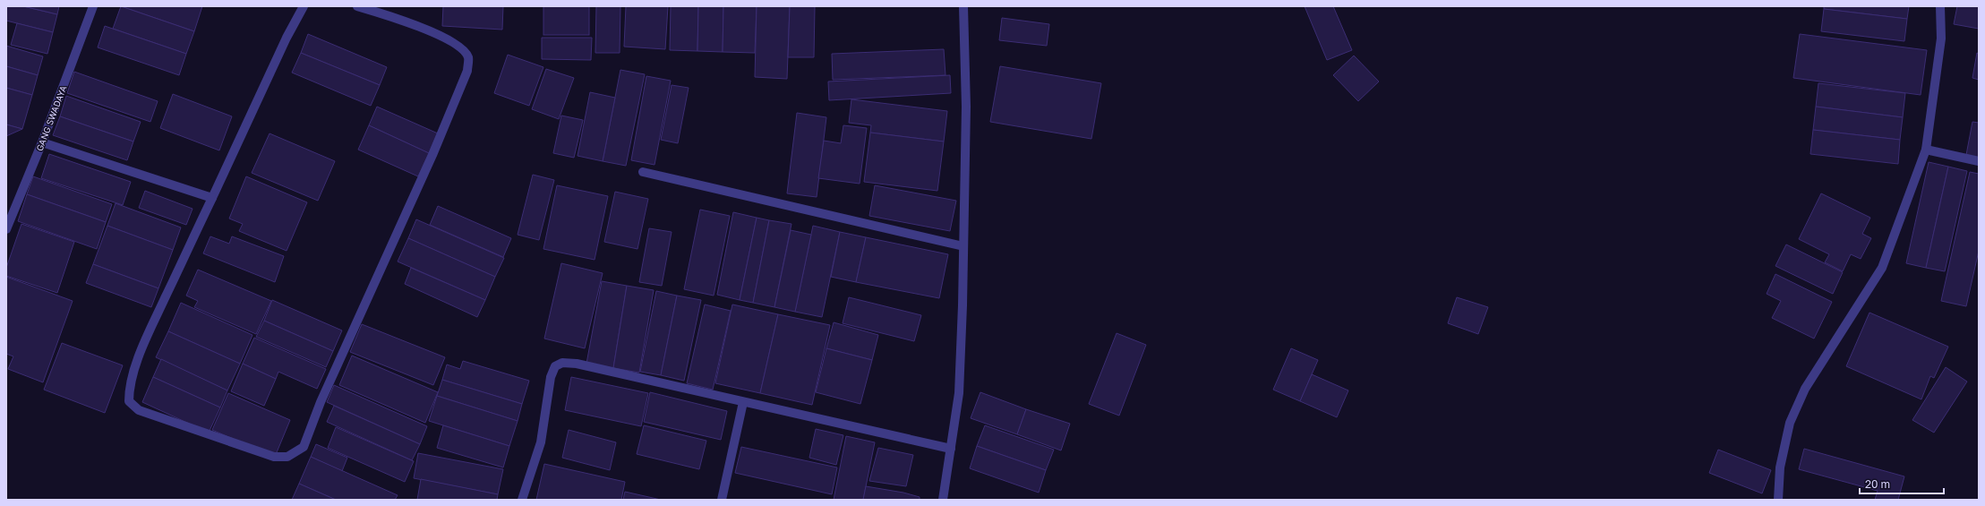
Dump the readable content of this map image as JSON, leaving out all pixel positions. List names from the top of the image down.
{
  "streets": {
    "street": ["GANG SWADAYA"]
  },
  "scale_bar": "20 m"
}
